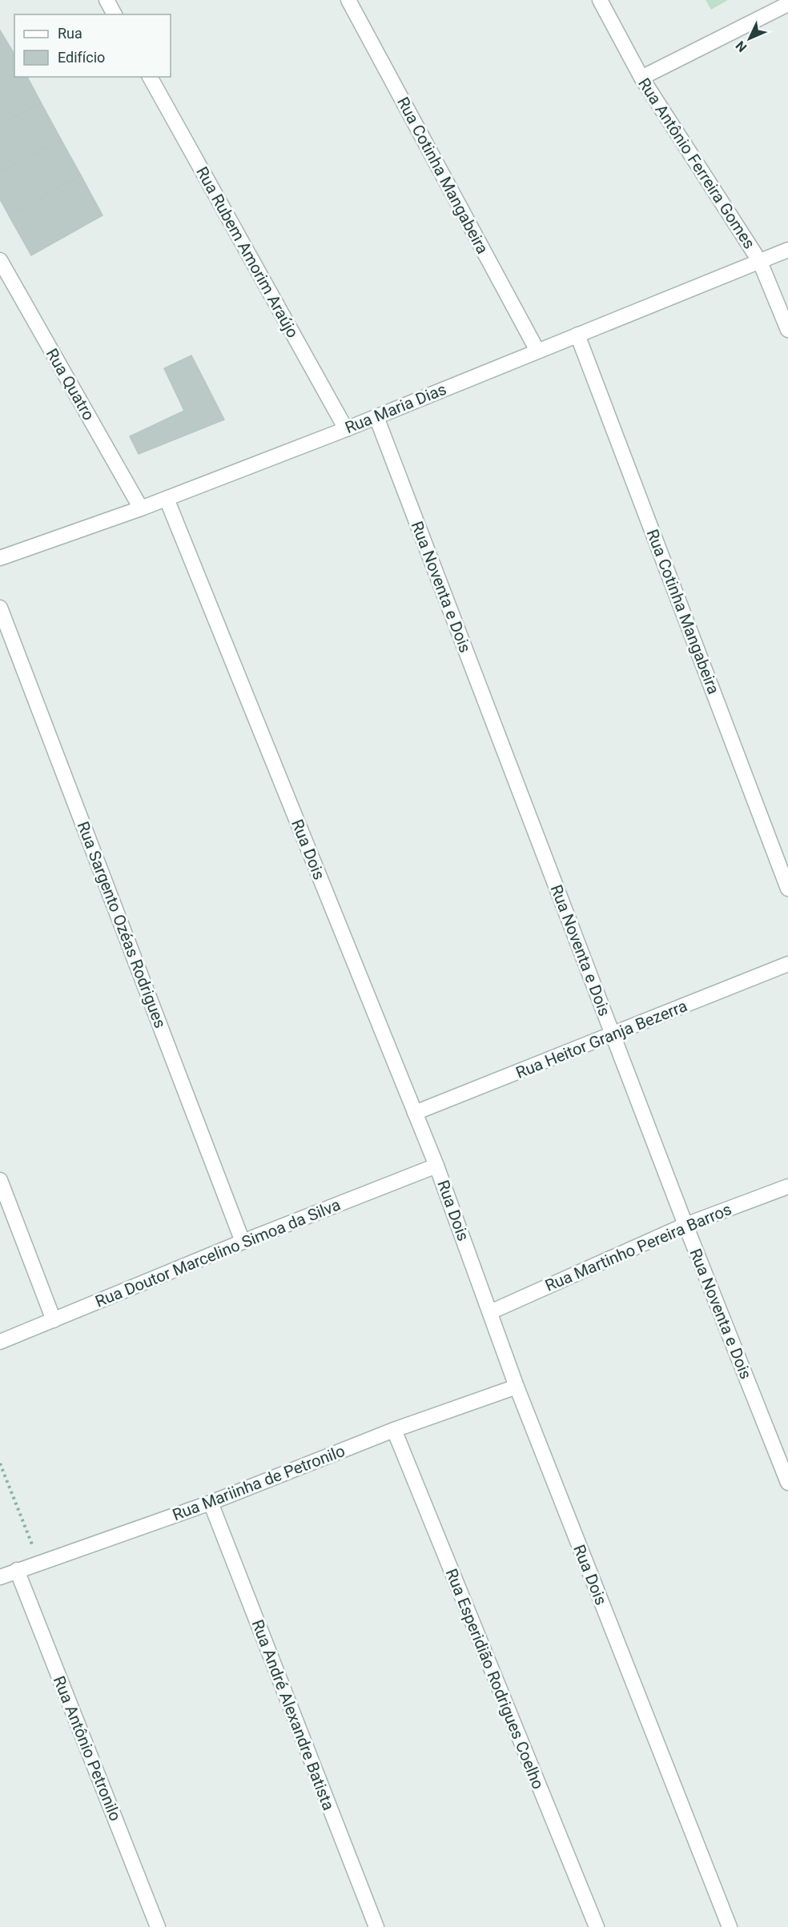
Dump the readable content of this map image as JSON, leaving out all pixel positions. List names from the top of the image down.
{
  "streets": {
    "street": [
      "Rua Antônio Ferreira Gomes",
      "Rua Cotinha Mangabeira",
      "Rua Rubem Amorim Araújo",
      "Rua Quatro",
      "Rua Maria Dias",
      "Rua Noventa e Dois",
      "Rua Dois",
      "Rua Sargento Ozéas Rodrigues",
      "Rua Heitor Granja Bezerra",
      "Rua Martinho Pereira Barros",
      "Rua Doutor Marcelino Simoa da Silva",
      "Rua Mariinha de Petronilo",
      "Rua Esperidião Rodrigues Coelho",
      "Rua André Alexandre Batista",
      "Rua Antônio Petronilo"
    ]
  },
  "crossings": [
    ["Rua Antônio Ferreira Gomes", "Rua Maria Dias"],
    ["Rua Cotinha Mangabeira", "Rua Maria Dias"],
    ["Rua Rubem Amorim Araújo", "Rua Maria Dias"],
    ["Rua Quatro", "Rua Maria Dias"],
    ["Rua Maria Dias", "Rua Noventa e Dois"],
    ["Rua Maria Dias", "Rua Dois"],
    ["Rua Noventa e Dois", "Rua Heitor Granja Bezerra"],
    ["Rua Noventa e Dois", "Rua Martinho Pereira Barros"],
    ["Rua Dois", "Rua Heitor Granja Bezerra"],
    ["Rua Dois", "Rua Martinho Pereira Barros"],
    ["Rua Dois", "Rua Doutor Marcelino Simoa da Silva"],
    ["Rua Dois", "Rua Mariinha de Petronilo"],
    ["Rua Sargento Ozéas Rodrigues", "Rua Doutor Marcelino Simoa da Silva"],
    ["Rua Mariinha de Petronilo", "Rua Esperidião Rodrigues Coelho"],
    ["Rua Mariinha de Petronilo", "Rua André Alexandre Batista"],
    ["Rua Mariinha de Petronilo", "Rua Antônio Petronilo"]
  ],
  "legend": ["Rua", "Edifício"],
  "north": "bottom left"
}
